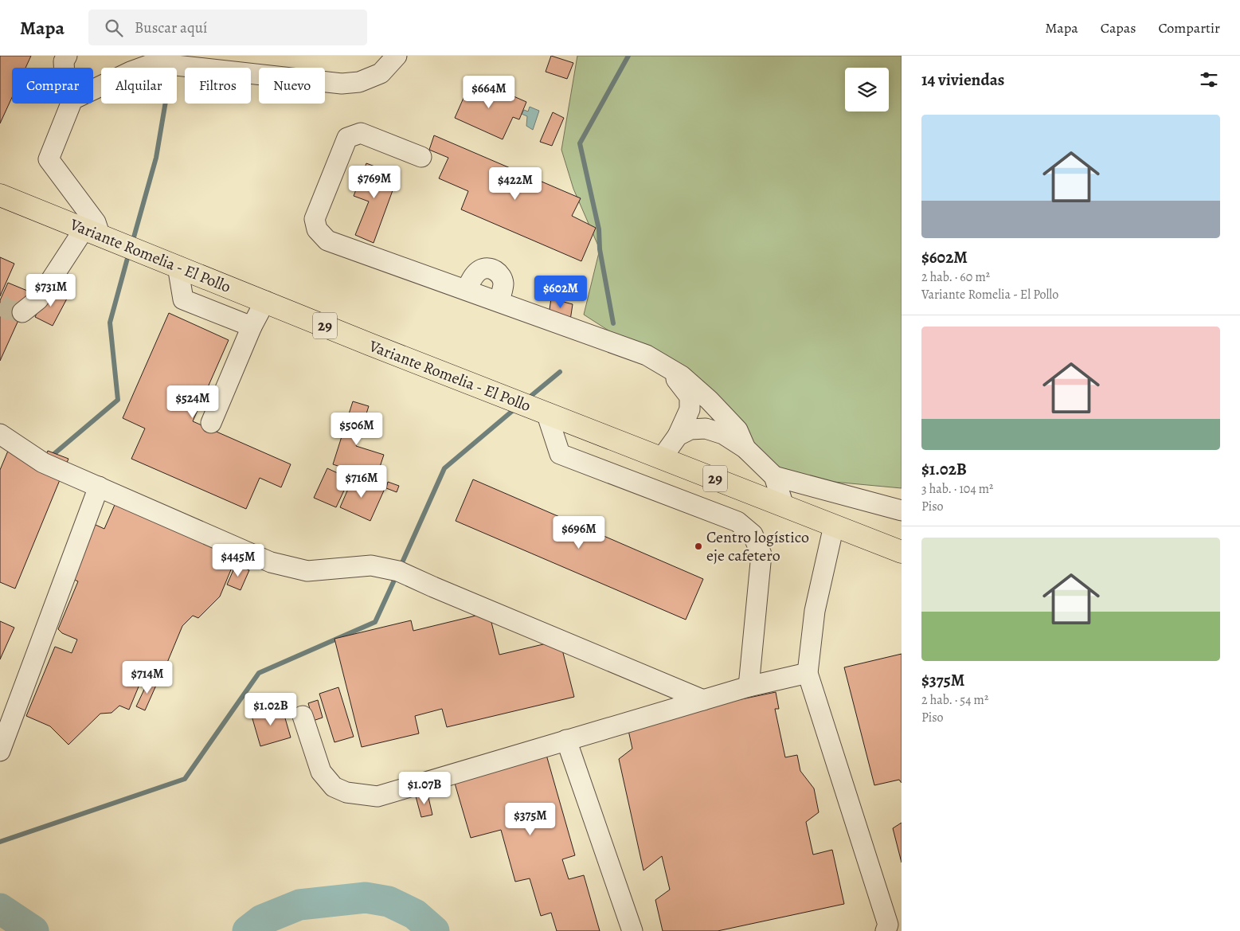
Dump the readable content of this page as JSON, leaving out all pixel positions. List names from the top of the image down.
{
  "streets": {
    "highway": ["Variante Romelia - El Pollo", "29"]
  },
  "places": ["Centro logístico eje cafetero"],
  "page": {
    "header": "Mapa",
    "search": "Buscar aquí",
    "nav": ["Mapa", "Capas", "Compartir"],
    "heading": "14 viviendas",
    "chip": [
      "Comprar",
      "Alquilar",
      "Filtros",
      "Nuevo"
    ],
    "price": [
      "$664M",
      "$769M",
      "$422M",
      "$731M",
      "$602M",
      "$524M",
      "$506M",
      "$716M",
      "$696M",
      "$445M",
      "$714M",
      "$1.02B",
      "$1.07B",
      "$375M"
    ],
    "list": [
      {
        "name": "$602M",
        "note": "2 hab. · 60 m² · Variante Romelia - El Pollo"
      },
      {
        "name": "$1.02B",
        "note": "3 hab. · 104 m² · Piso"
      },
      {
        "name": "$375M",
        "note": "2 hab. · 54 m² · Piso"
      }
    ]
  }
}
